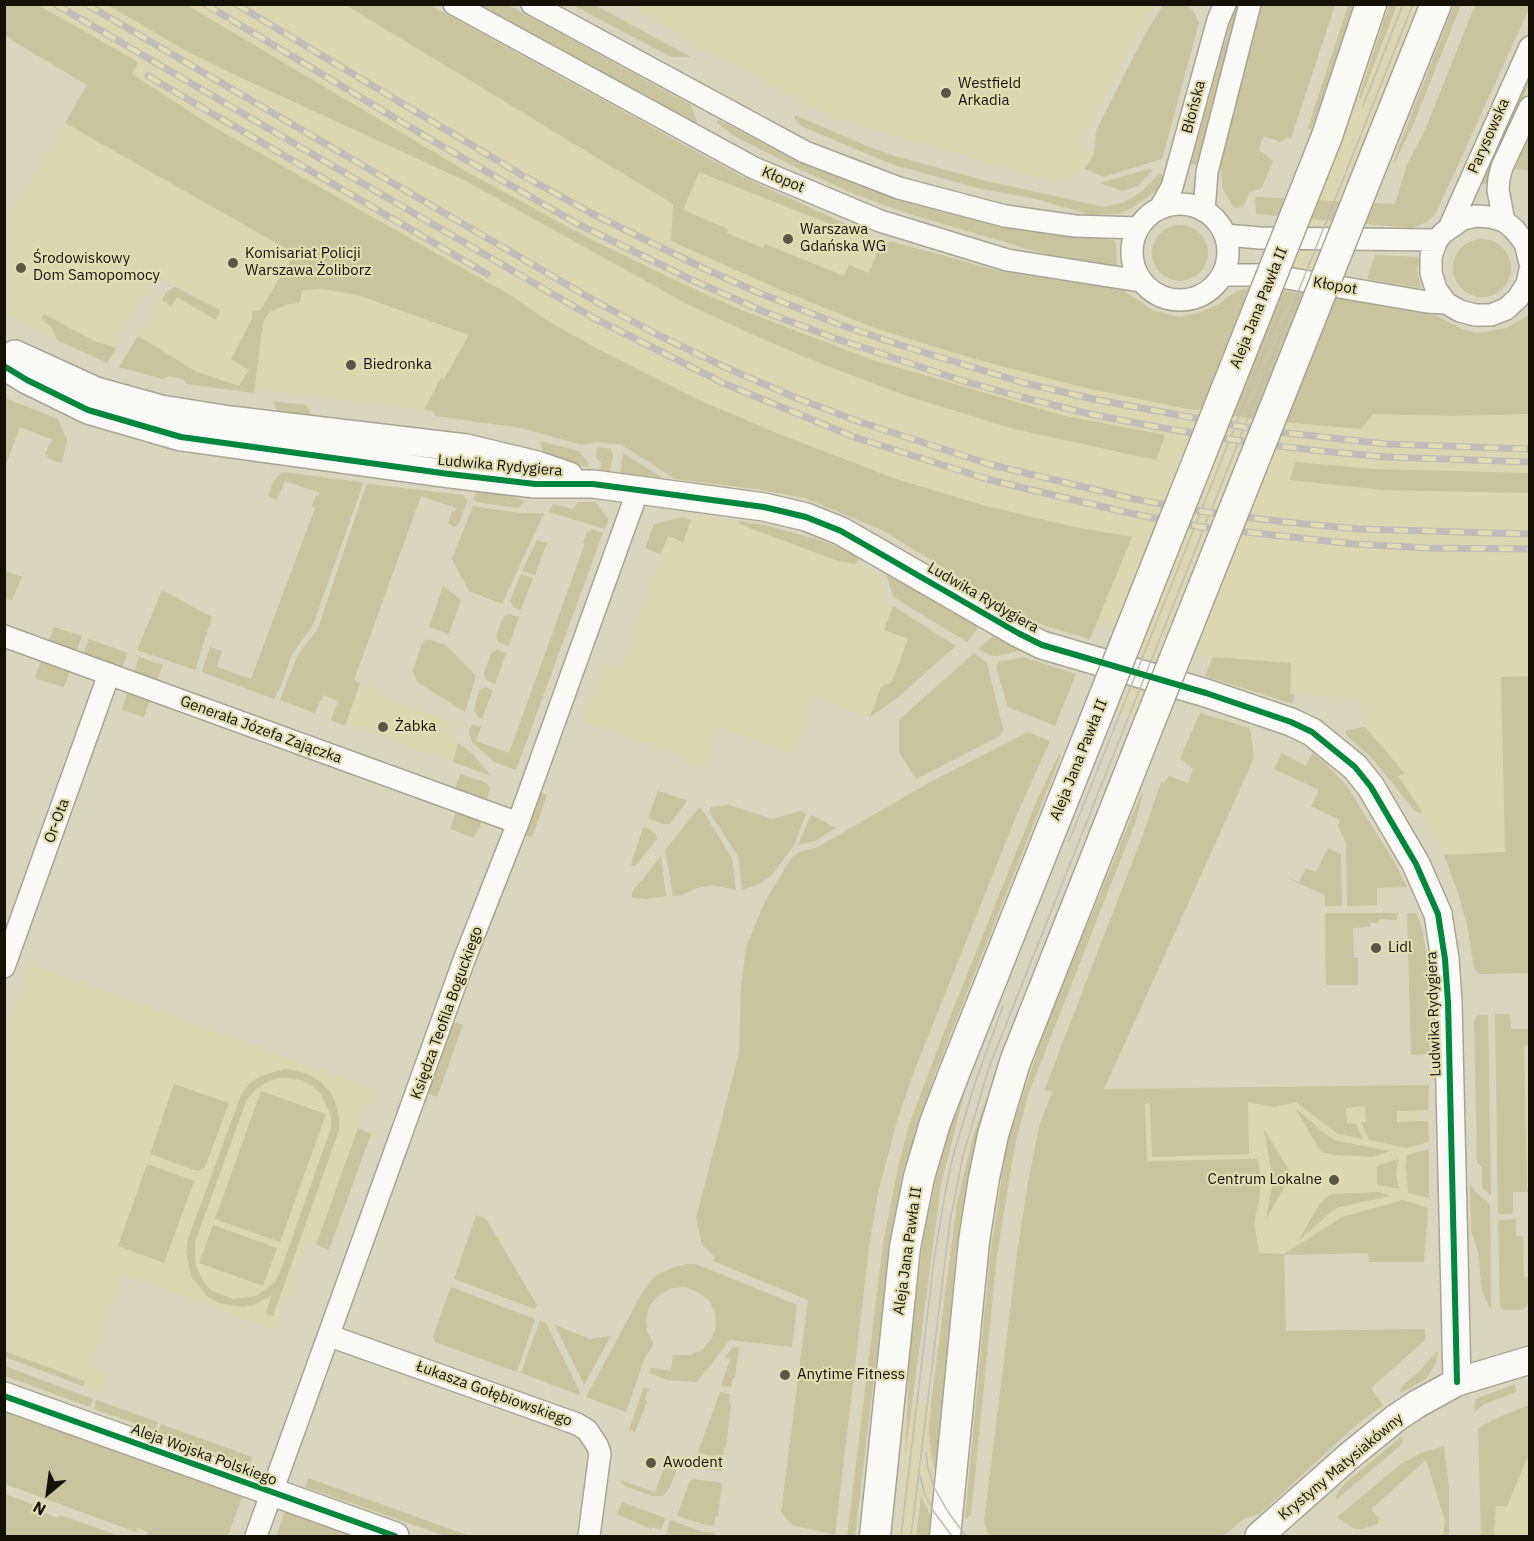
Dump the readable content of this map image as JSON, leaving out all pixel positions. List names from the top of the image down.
{
  "streets": {
    "main road": ["Aleja Jana Pawła II"],
    "street": [
      "Błońska",
      "Parysowska",
      "Kłopot",
      "Ludwika Rydygiera",
      "Generała Józefa Zajączka",
      "Or-Ota",
      "Księdza Teofila Boguckiego",
      "Łukasza Gołębiowskiego",
      "Aleja Wojska Polskiego",
      "Krystyny Matysiakówny"
    ]
  },
  "crossings": [
    ["Błońska", "Kłopot"],
    ["Parysowska", "Kłopot"],
    ["Ludwika Rydygiera", "Księdza Teofila Boguckiego"],
    ["Ludwika Rydygiera", "Krystyny Matysiakówny"],
    ["Generała Józefa Zajączka", "Or-Ota"],
    ["Generała Józefa Zajączka", "Księdza Teofila Boguckiego"],
    ["Księdza Teofila Boguckiego", "Łukasza Gołębiowskiego"],
    ["Księdza Teofila Boguckiego", "Aleja Wojska Polskiego"]
  ],
  "places": [
    "Westfield Arkadia",
    "Warszawa Gdańska WG",
    "Komisariat Policji Warszawa Żoliborz",
    "Środowiskowy Dom Samopomocy",
    "Biedronka",
    "Żabka",
    "Lidl",
    "Centrum Lokalne",
    "Anytime Fitness",
    "Awodent"
  ],
  "north": "bottom left"
}
